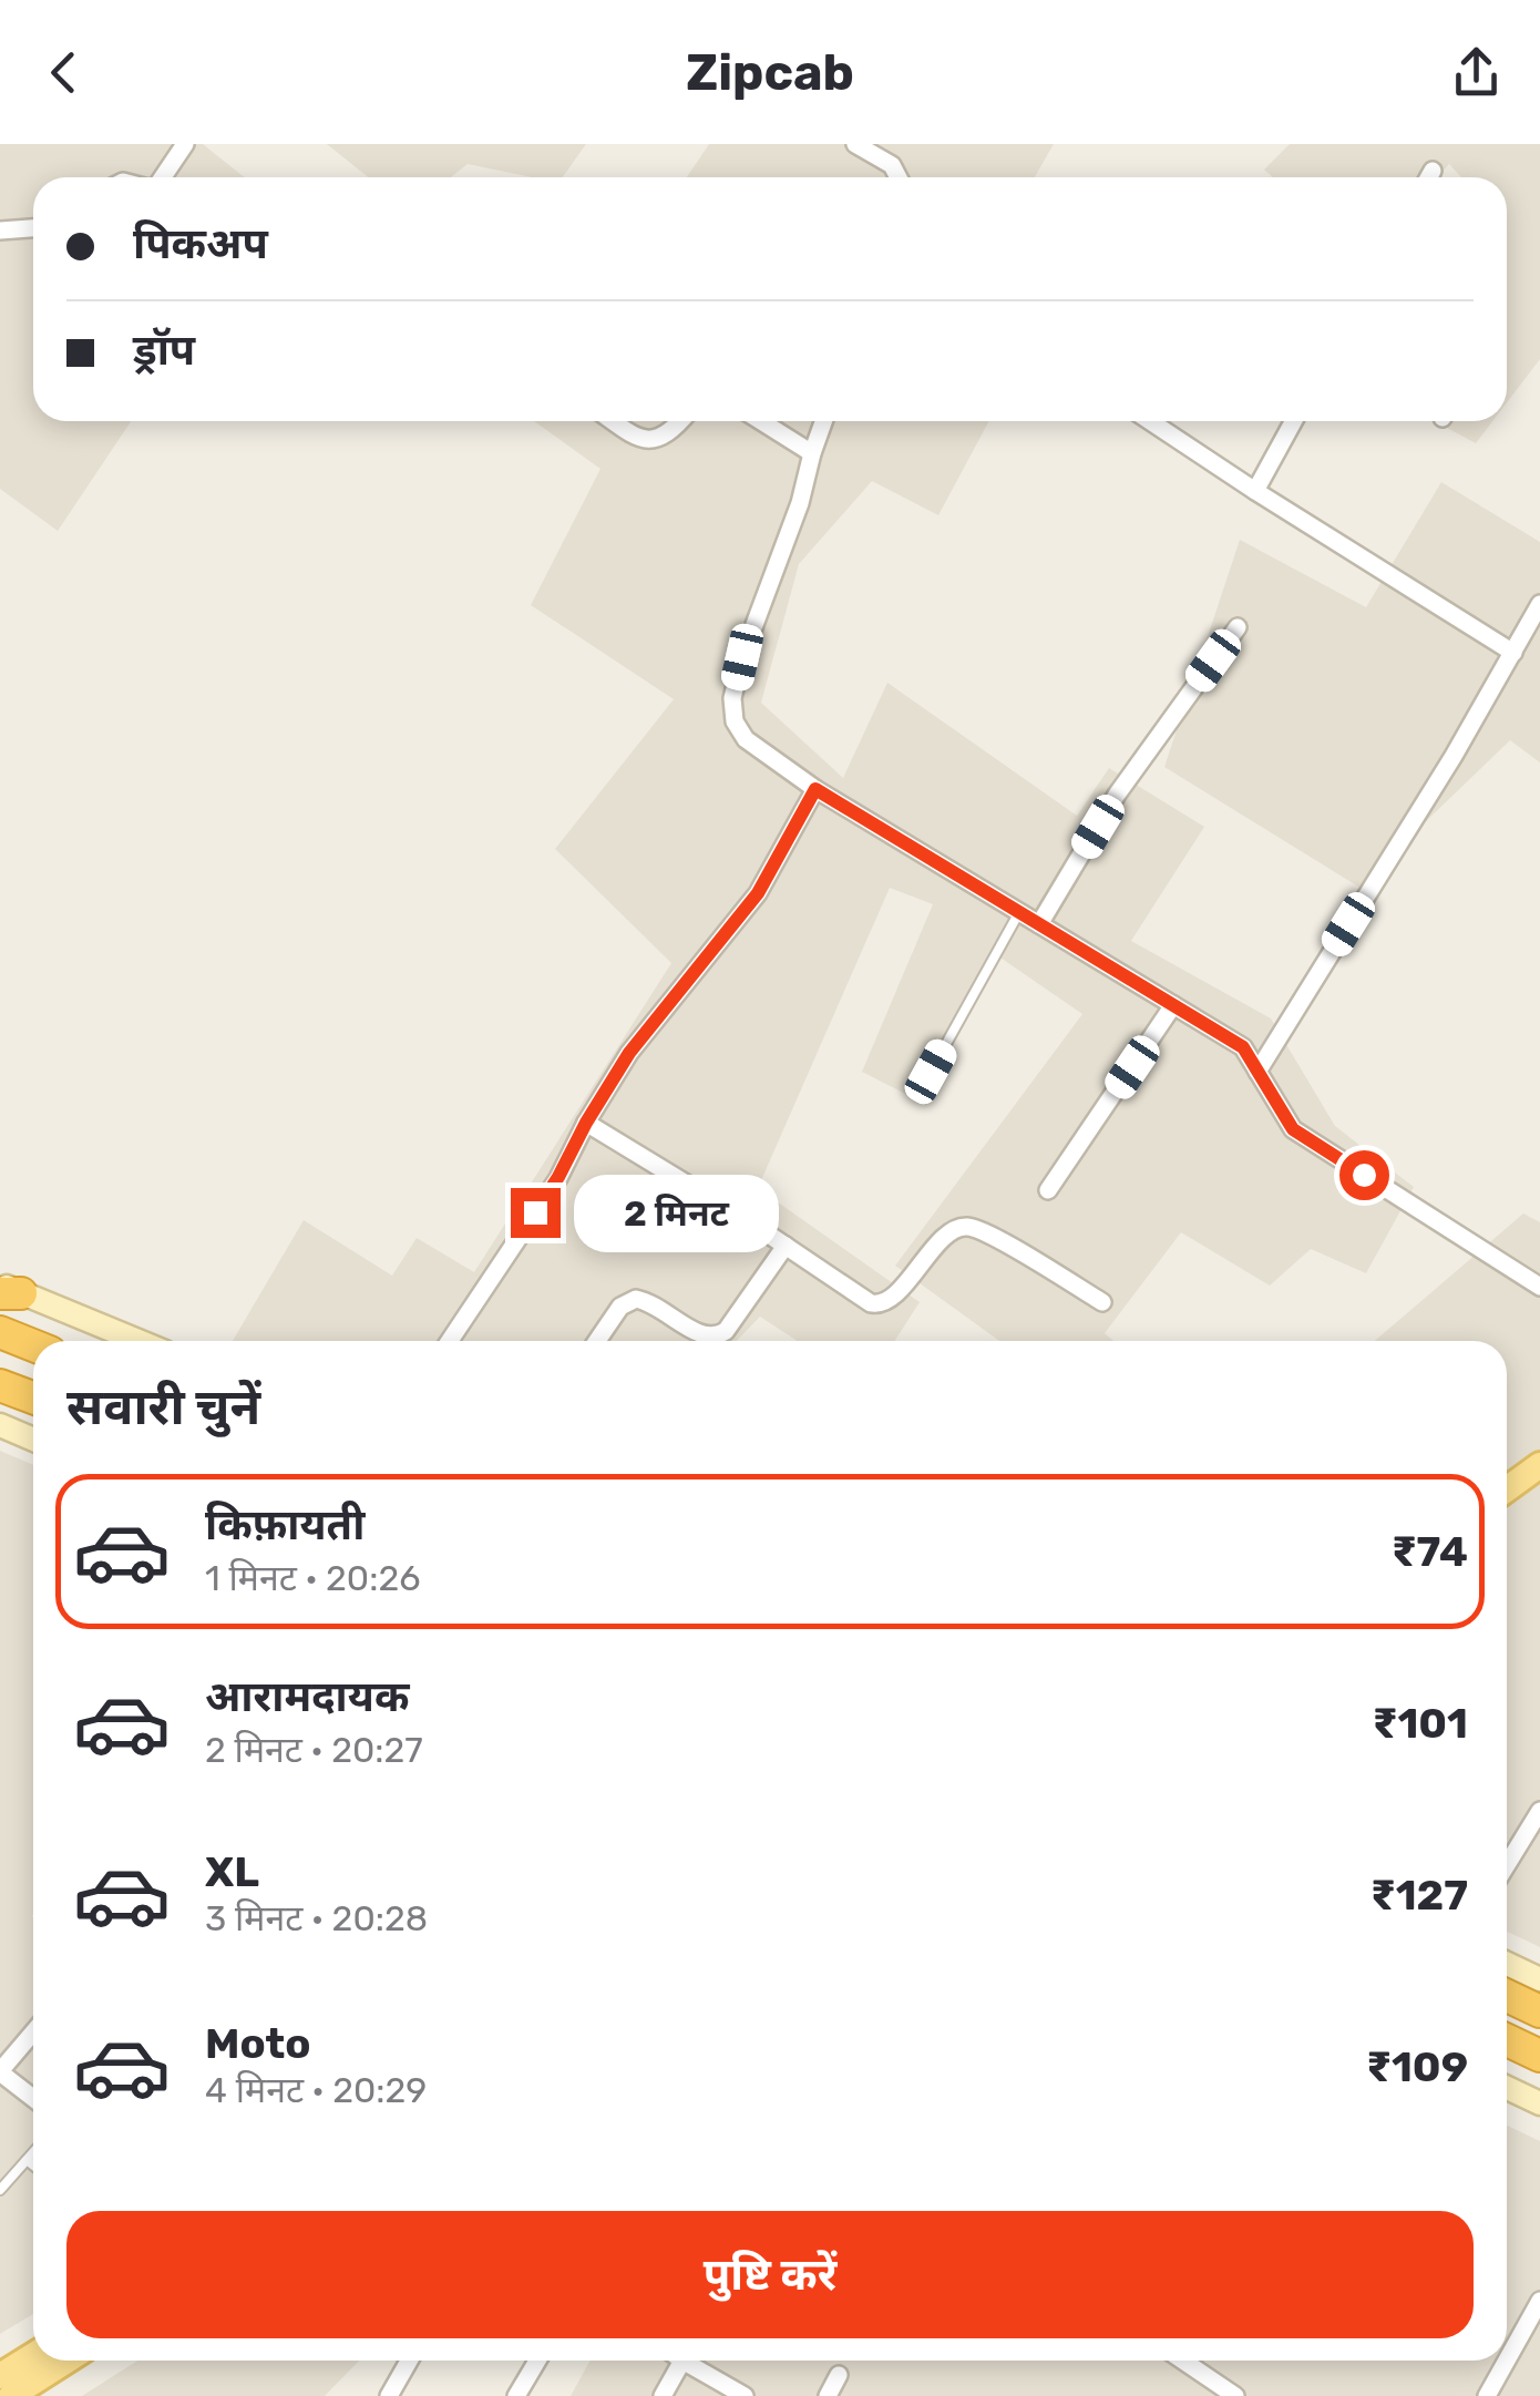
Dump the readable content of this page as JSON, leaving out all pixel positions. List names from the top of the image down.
{
  "page": {
    "header": "Zipcab",
    "banner": ["पिकअप", "ड्रॉप"],
    "bubble": "2 मिनट",
    "heading": "सवारी चुनें",
    "list": [
      {
        "name": "किफ़ायती",
        "note": "1 मिनट · 20:26",
        "value": "₹74"
      },
      {
        "name": "आरामदायक",
        "note": "2 मिनट · 20:27",
        "value": "₹101"
      },
      {
        "name": "XL",
        "note": "3 मिनट · 20:28",
        "value": "₹127"
      },
      {
        "name": "Moto",
        "note": "4 मिनट · 20:29",
        "value": "₹109"
      }
    ],
    "buttons": "पुष्टि करें"
  }
}
